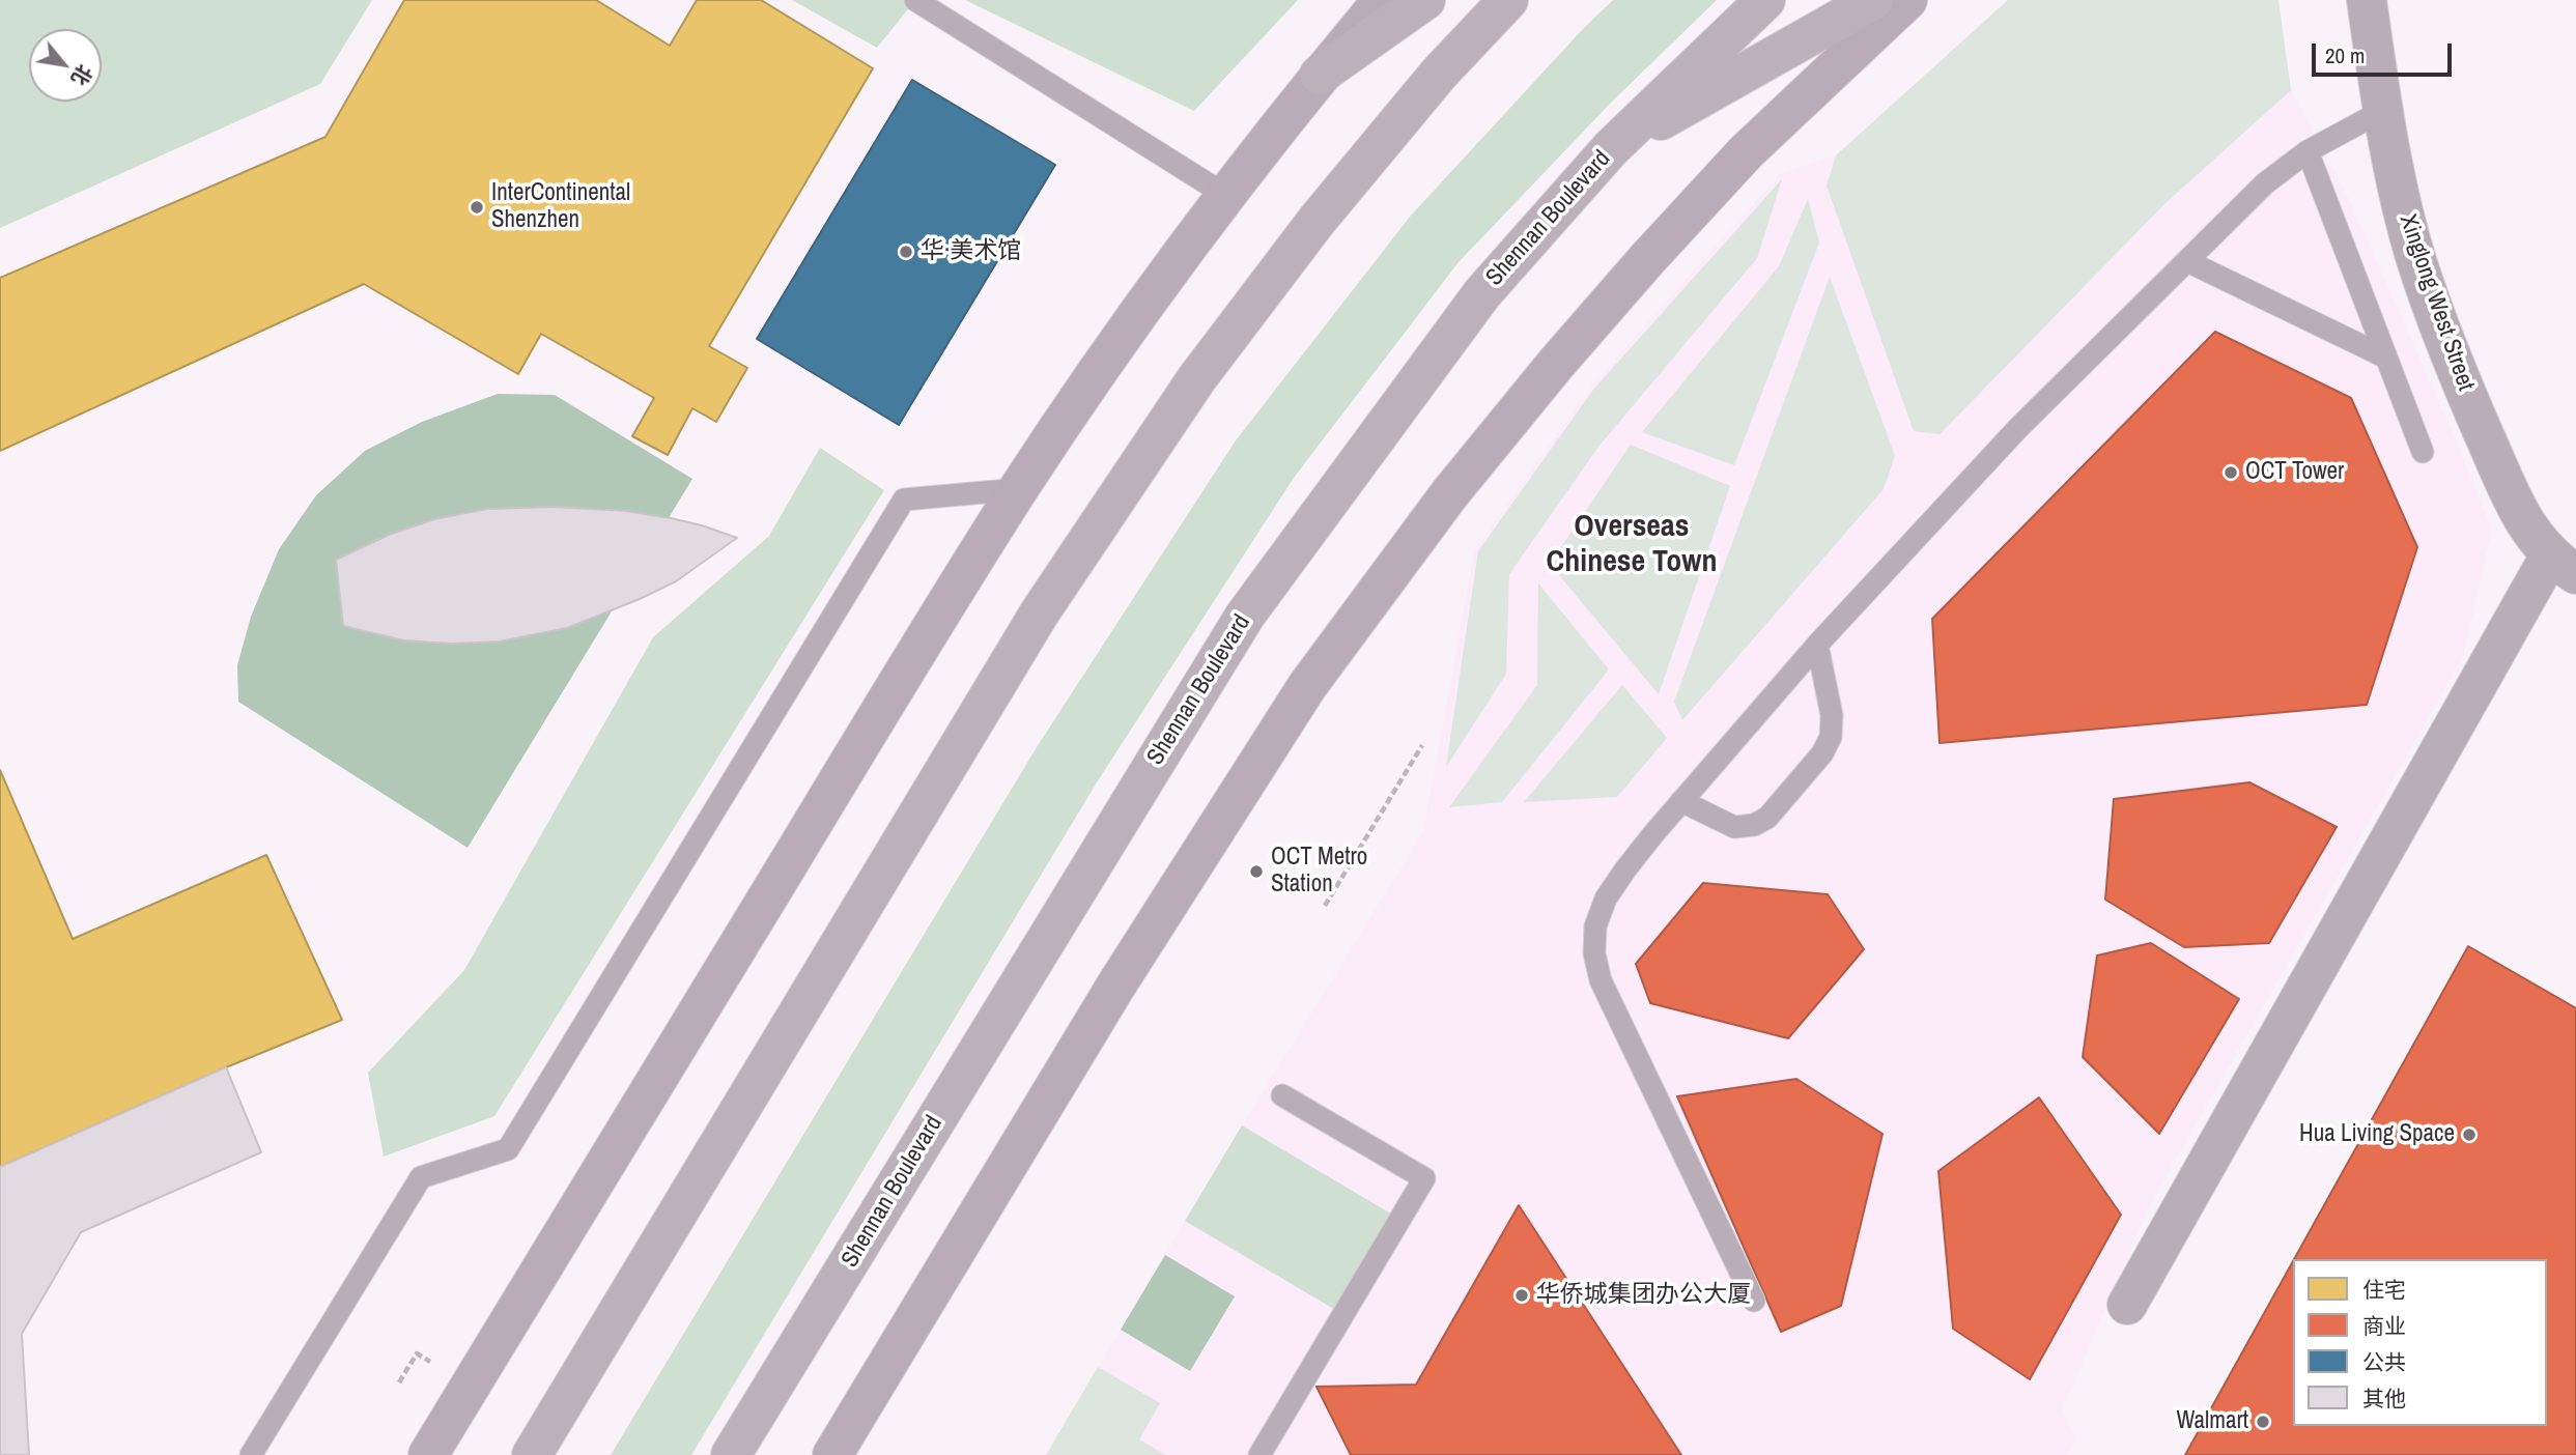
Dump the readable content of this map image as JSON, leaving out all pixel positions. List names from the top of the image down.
{
  "streets": {
    "main road": ["Shennan Boulevard"],
    "street": ["Xinglong West Street"]
  },
  "districts": ["Overseas Chinese Town"],
  "places": [
    "InterContinental Shenzhen",
    "华·美术馆",
    "OCT Tower",
    "OCT Metro Station",
    "Hua Living Space",
    "华侨城集团办公大厦",
    "Walmart"
  ],
  "legend": [
    "住宅",
    "商业",
    "公共",
    "其他"
  ],
  "scale_bar": "20 m",
  "north": "bottom right"
}
